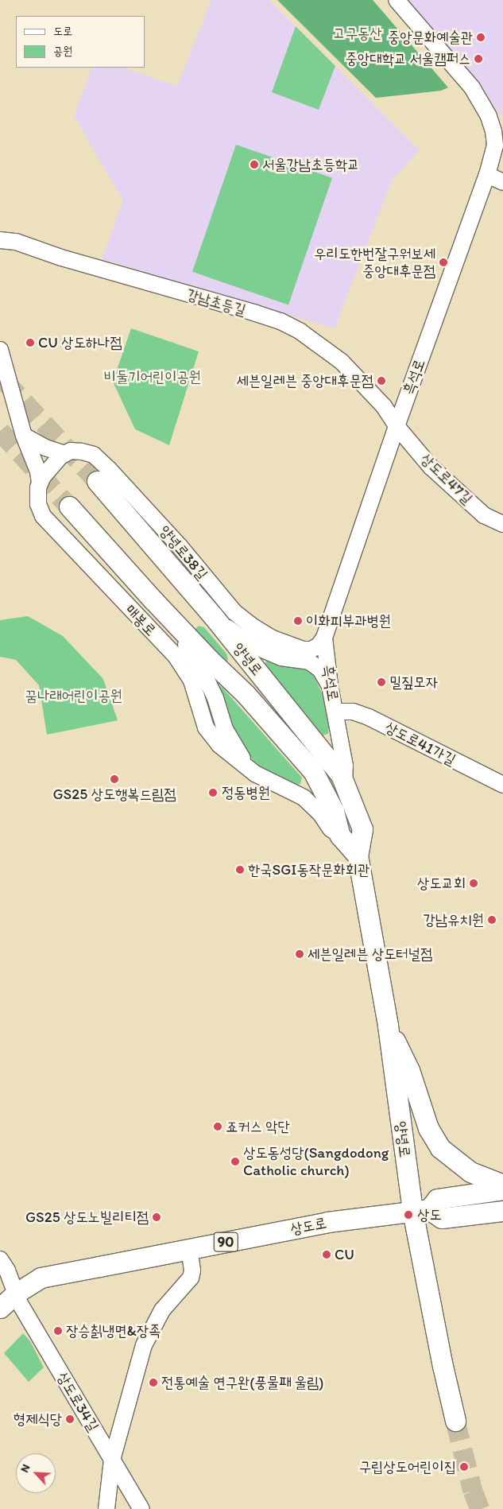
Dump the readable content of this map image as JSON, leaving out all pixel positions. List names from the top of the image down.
{
  "streets": {
    "main road": ["양녕로", "상도로", "90"],
    "street": [
      "강남초등길",
      "흑석로",
      "상도로47길",
      "양녕로38길",
      "매봉로",
      "상도로41가길",
      "상도로34길"
    ]
  },
  "crossings": [
    ["강남초등길", "흑석로"],
    ["강남초등길", "상도로47길"],
    ["흑석로", "상도로47길"],
    ["흑석로", "양녕로"],
    ["흑석로", "상도로41가길"],
    ["양녕로38길", "매봉로"],
    ["매봉로", "양녕로"],
    ["양녕로", "상도로"],
    ["상도로", "상도로34길"]
  ],
  "parks": ["고구동산", "비둘기어린이공원", "꿈나래어린이공원"],
  "places": [
    "중앙문화예술관",
    "중앙대학교 서울캠퍼스",
    "서울강남초등학교",
    "우리도한번잘구워보세 중앙대후문점",
    "CU 상도하나점",
    "세븐일레븐 중앙대후문점",
    "이화피부과병원",
    "밀짚모자",
    "GS25 상도행복드림점",
    "정동병원",
    "한국SGI동작문화회관",
    "상도교회",
    "강남유치원",
    "세븐일레븐 상도터널점",
    "죠커스 악단",
    "상도동성당(Sangdodong Catholic church)",
    "상도",
    "GS25 상도노빌리티점",
    "CU",
    "장승칡냉면&장족",
    "전통예술 연구완(풍물패 울림)",
    "형제식당",
    "구립상도어린이집"
  ],
  "legend": ["도로", "공원"],
  "north": "top left"
}
